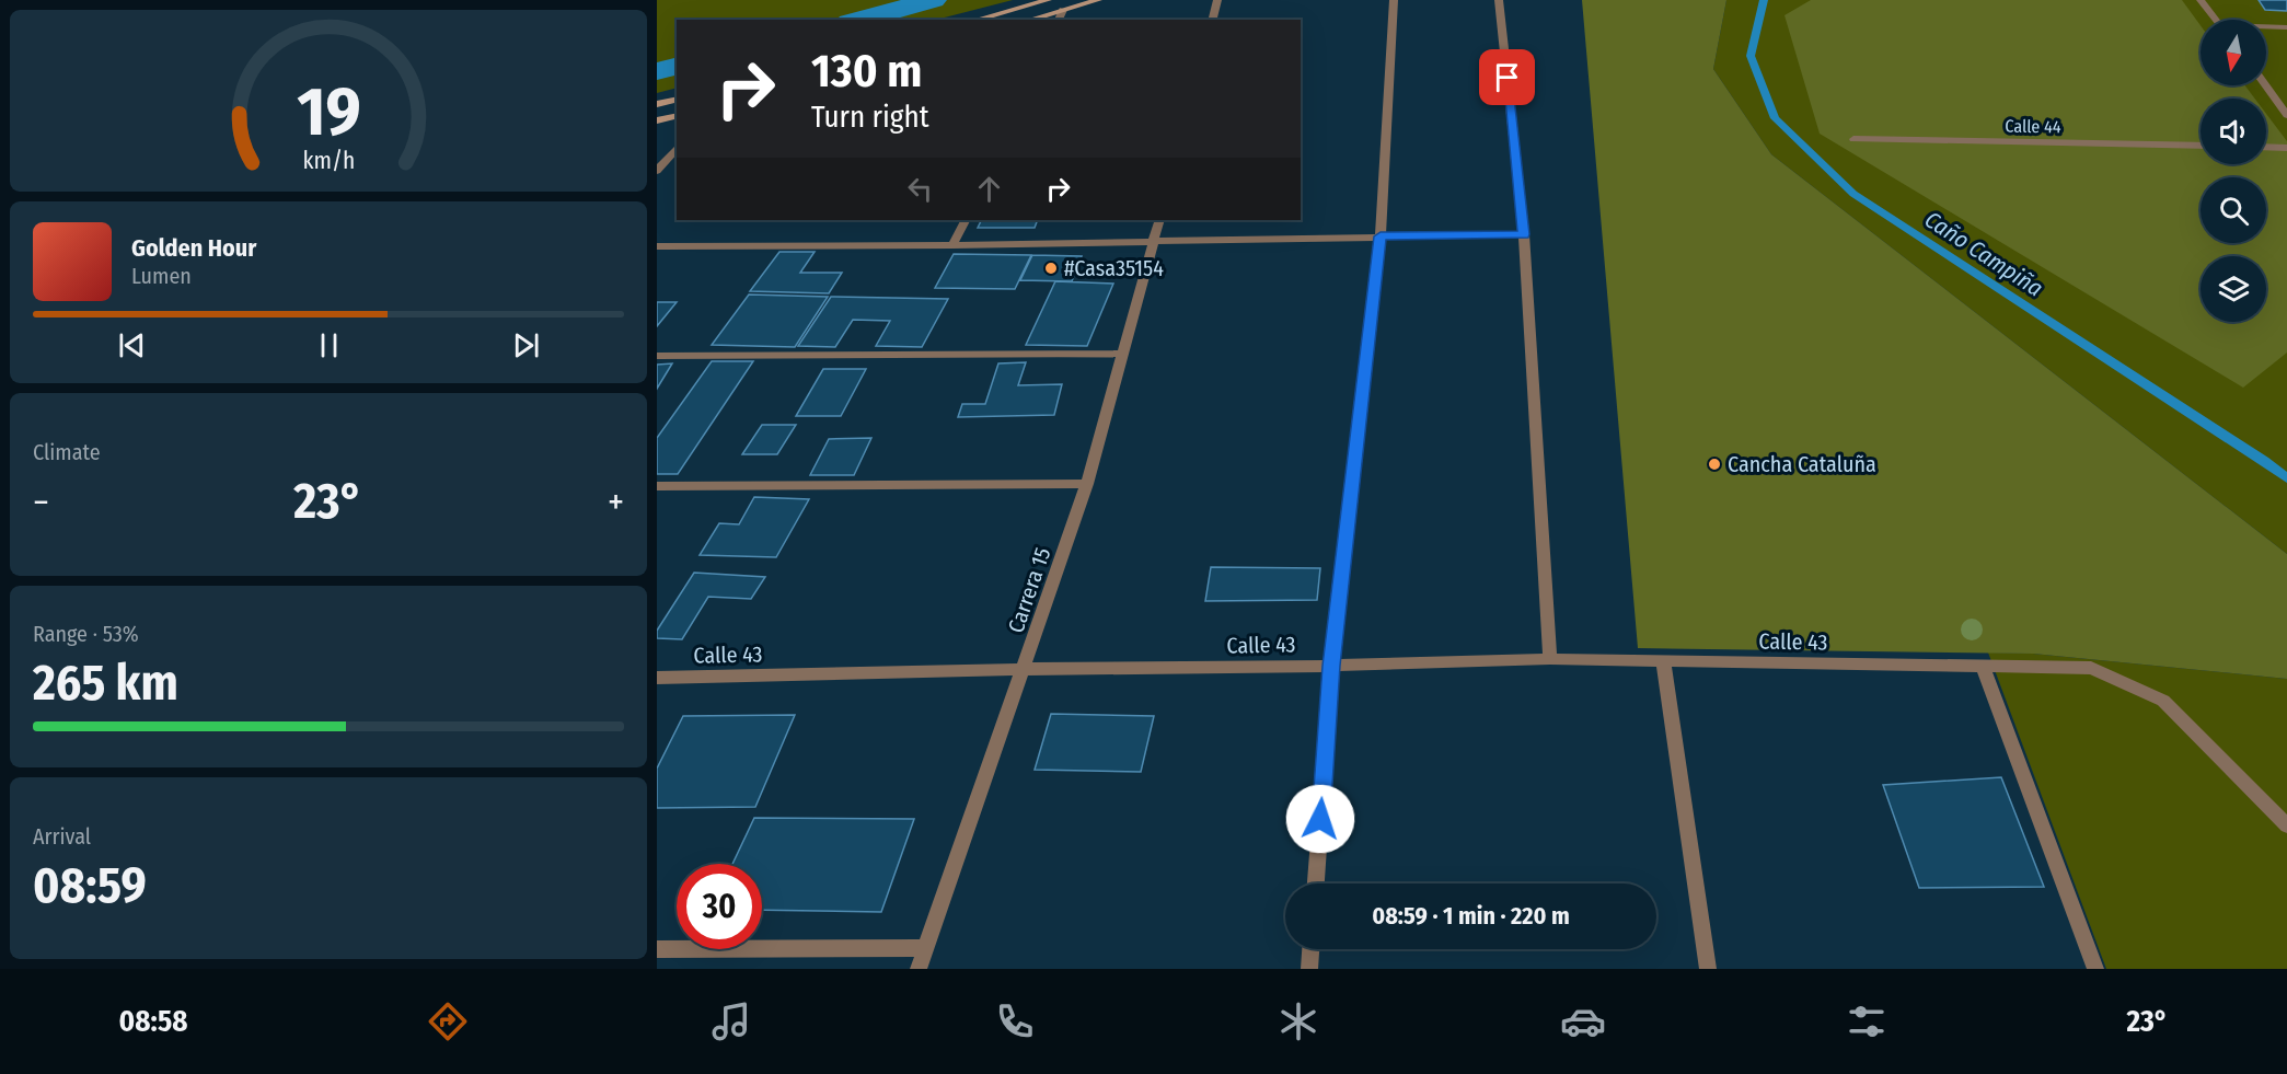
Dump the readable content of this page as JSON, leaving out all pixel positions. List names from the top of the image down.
{
  "streets": {
    "street": ["Calle 44", "Carrera 15", "Calle 43"]
  },
  "crossings": [
    ["Carrera 15", "Calle 43"]
  ],
  "water": ["Caño Campiña"],
  "places": ["#Casa35154", "Cancha Cataluña"],
  "north": "bottom",
  "page": {
    "turn": ["130 m", "Turn right"],
    "song": ["Golden Hour", "Lumen"],
    "tile": [
      "Climate",
      ["Range · 53%", "265 km"],
      ["Arrival", "08:59"]
    ],
    "heat": ["−", "23°", "+"],
    "limit": "30",
    "trip": "08:59 · 1 min · 220 m",
    "tabs": ["08:58", "23°"],
    "gauge": ["19", "km/h"]
  }
}
